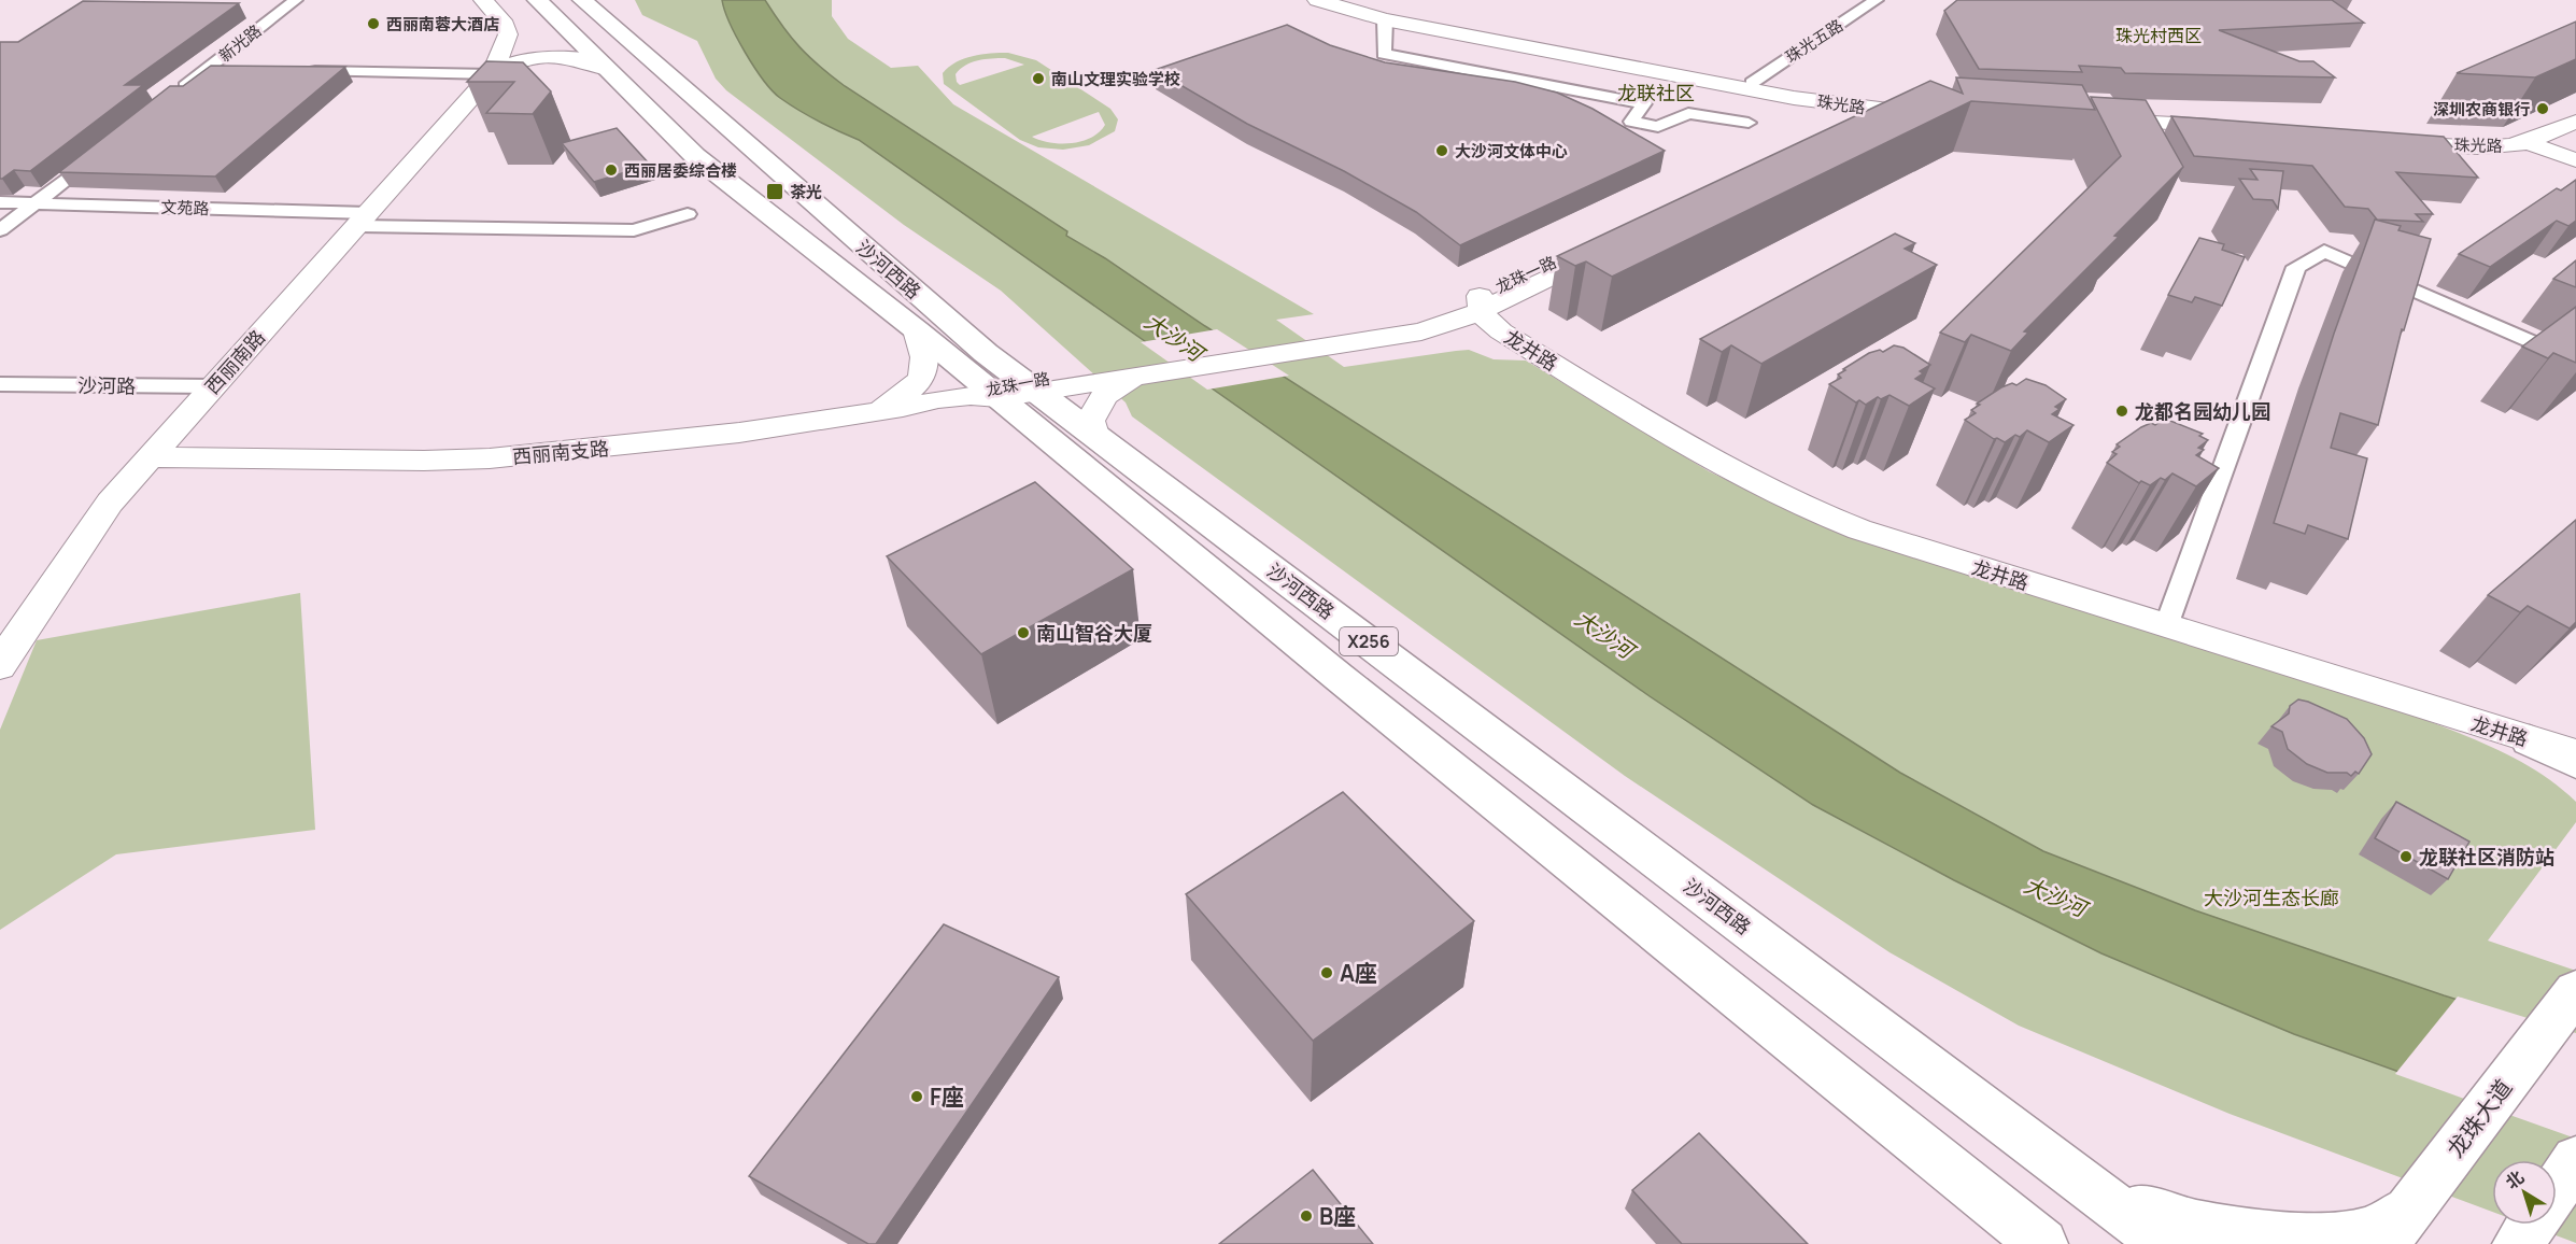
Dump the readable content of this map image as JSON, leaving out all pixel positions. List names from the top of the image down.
{
  "streets": {
    "main road": ["沙河西路", "X256", "龙珠大道"],
    "street": [
      "珠光五路",
      "新光路",
      "珠光路",
      "文苑路",
      "龙珠一路",
      "龙井路",
      "西丽南路",
      "沙河路",
      "西丽南支路"
    ]
  },
  "crossings": [
    ["珠光五路", "珠光路"],
    ["文苑路", "西丽南路"],
    ["沙河西路", "龙珠一路"],
    ["沙河西路", "西丽南路"],
    ["沙河西路", "西丽南支路"],
    ["龙珠一路", "龙井路"],
    ["龙珠一路", "西丽南支路"],
    ["西丽南路", "沙河路"],
    ["西丽南路", "西丽南支路"]
  ],
  "districts": ["珠光村西区", "龙联社区"],
  "water": ["大沙河"],
  "parks": ["大沙河生态长廊"],
  "places": {
    "other": [
      "西丽南蓉大酒店",
      "南山文理实验学校",
      "深圳农商银行",
      "大沙河文体中心",
      "西丽居委综合楼",
      "龙都名园幼儿园",
      "南山智谷大厦",
      "龙联社区消防站",
      "A座",
      "F座",
      "B座"
    ],
    "transit": ["茶光"]
  },
  "north": "top left"
}
